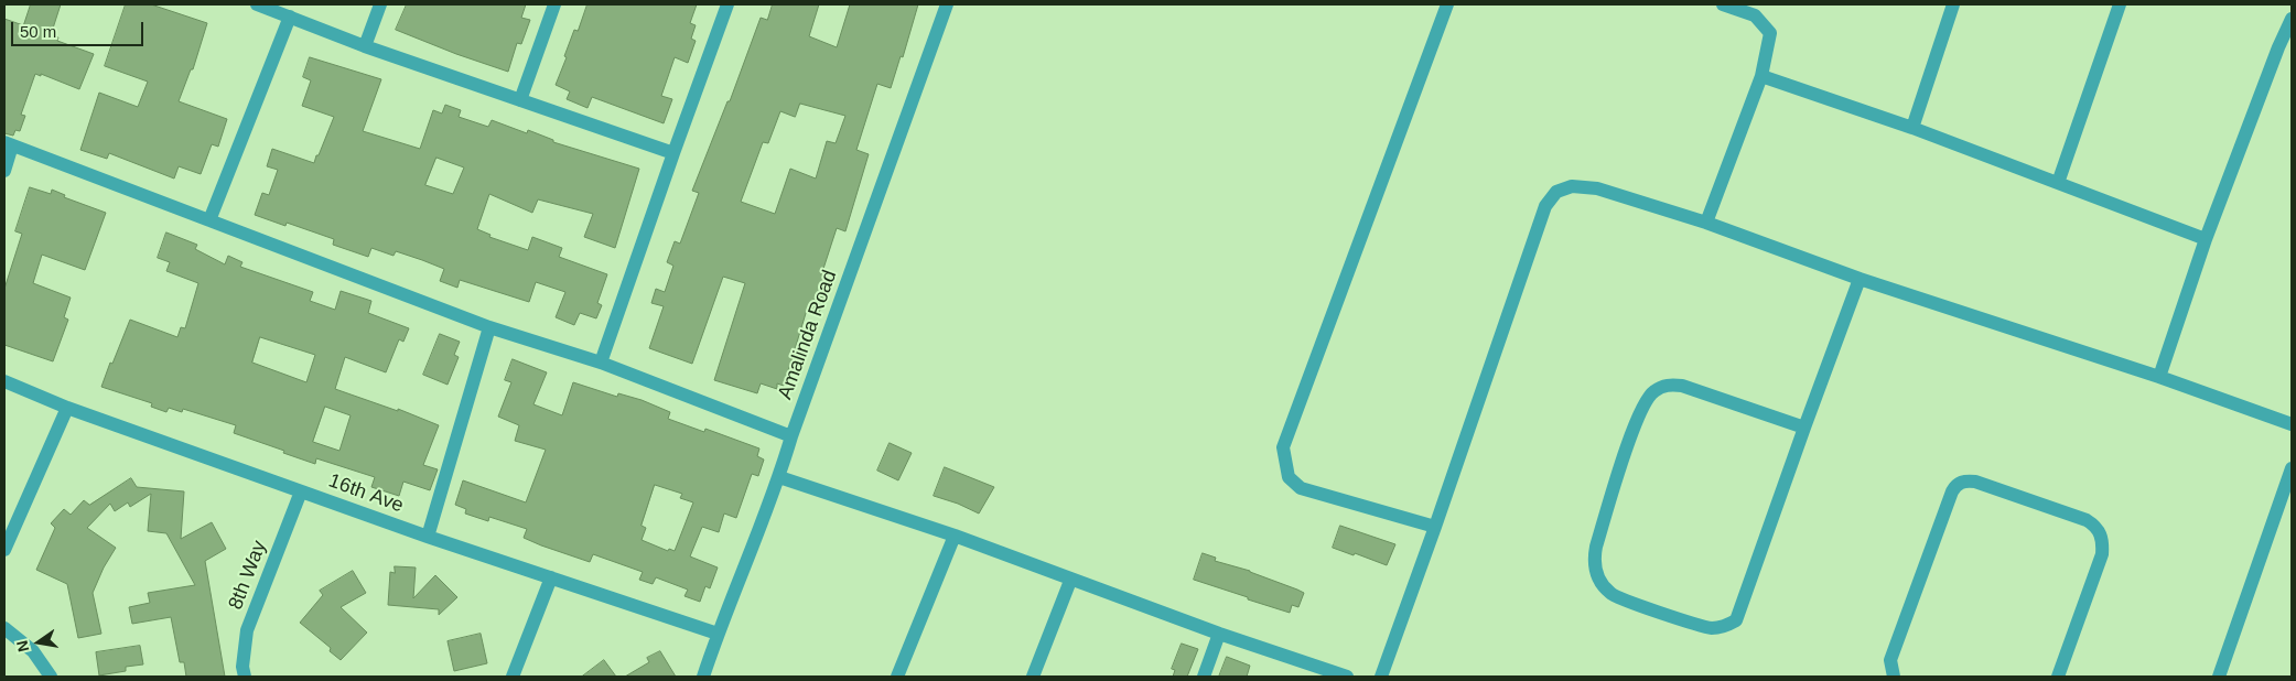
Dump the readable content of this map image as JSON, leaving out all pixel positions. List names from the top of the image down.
{
  "streets": {
    "street": ["Amalinda Road", "16th Ave", "8th Way"]
  },
  "crossings": [
    ["Amalinda Road", "16th Ave"],
    ["16th Ave", "8th Way"]
  ],
  "scale_bar": "50 m",
  "north": "left"
}
